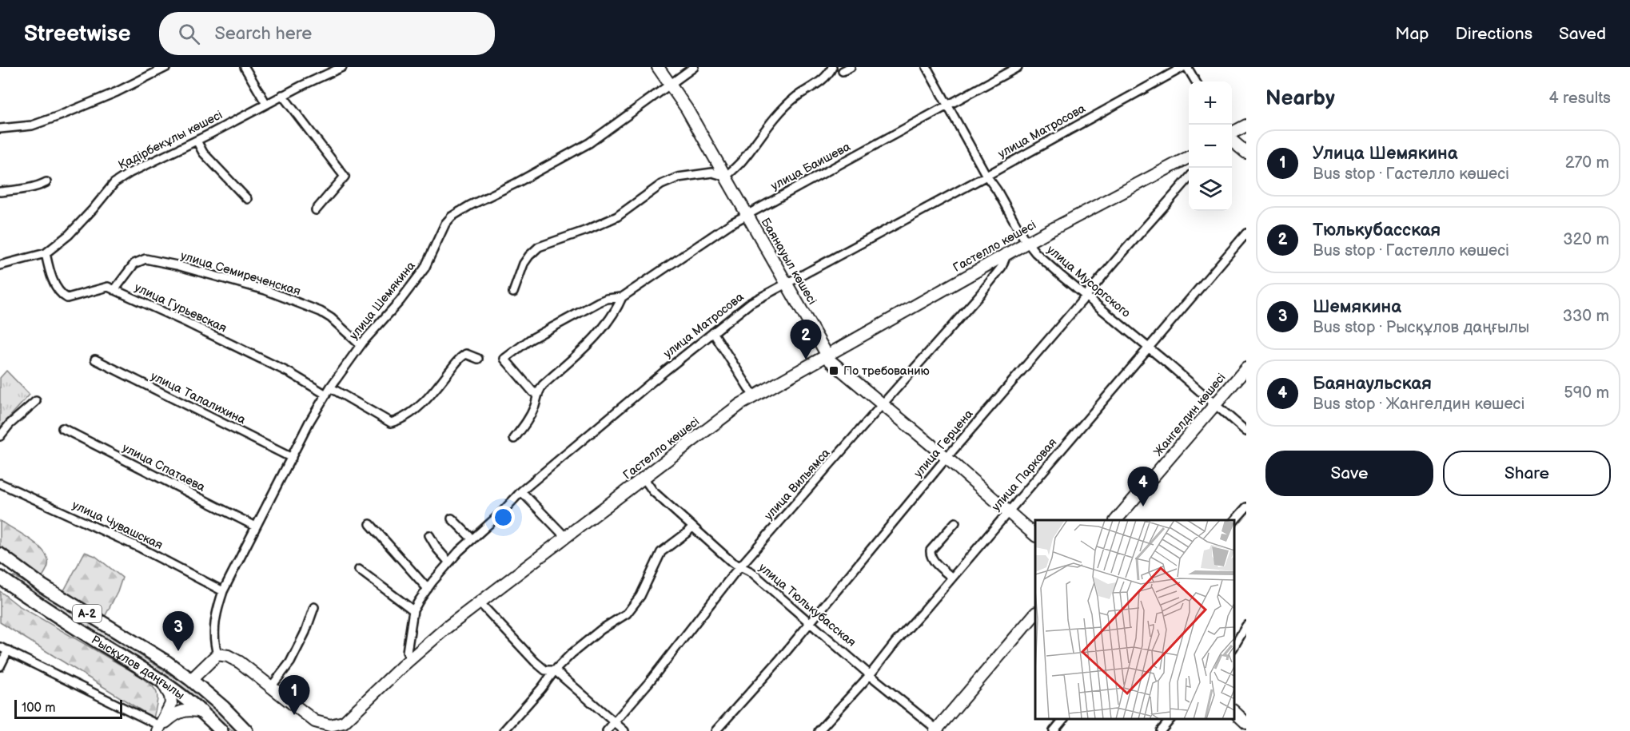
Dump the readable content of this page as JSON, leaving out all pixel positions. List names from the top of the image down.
{
  "streets": {
    "main road": ["A-2", "Рысқұлов даңғылы"],
    "street": [
      "улица Матросова",
      "Қадірбекұлы көшесі",
      "улица Баишева",
      "Гастелло көшесі",
      "Баянауыл көшесі",
      "улица Семиреченская",
      "улица Мусоргского",
      "улица Шемякина",
      "улица Гурьевская",
      "улица Талалихина",
      "Жангелдин көшесі",
      "улица Герцена",
      "улица Спатаева",
      "улица Парковая",
      "улица Вильямса",
      "улица Чувашская",
      "улица Тюлькубасская"
    ]
  },
  "crossings": [
    ["улица Матросова", "Гастелло көшесі"],
    ["улица Матросова", "Баянауыл көшесі"],
    ["улица Матросова", "улица Мусоргского"],
    ["Қадірбекұлы көшесі", "улица Гурьевская"],
    ["улица Баишева", "Баянауыл көшесі"],
    ["улица Баишева", "улица Мусоргского"],
    ["Гастелло көшесі", "Баянауыл көшесі"],
    ["Гастелло көшесі", "улица Мусоргского"],
    ["Гастелло көшесі", "улица Вильямса"],
    ["Гастелло көшесі", "улица Тюлькубасская"],
    ["Баянауыл көшесі", "улица Шемякина"],
    ["Баянауыл көшесі", "улица Герцена"],
    ["Баянауыл көшесі", "улица Парковая"],
    ["Баянауыл көшесі", "улица Вильямса"],
    ["улица Семиреченская", "улица Шемякина"],
    ["улица Семиреченская", "улица Гурьевская"],
    ["улица Мусоргского", "Жангелдин көшесі"],
    ["улица Мусоргского", "улица Герцена"],
    ["улица Мусоргского", "улица Парковая"],
    ["улица Шемякина", "улица Гурьевская"],
    ["улица Шемякина", "улица Талалихина"],
    ["улица Шемякина", "улица Спатаева"],
    ["улица Шемякина", "улица Чувашская"],
    ["улица Герцена", "улица Тюлькубасская"],
    ["улица Парковая", "улица Тюлькубасская"],
    ["улица Вильямса", "улица Тюлькубасская"]
  ],
  "places": {
    "transit": ["По требованию"]
  },
  "scale_bar": "100 m",
  "page": {
    "header": "Streetwise",
    "search": "Search here",
    "nav": ["Map", "Directions", "Saved"],
    "heading": ["Nearby", "4 results"],
    "map_buttons": ["+", "−"],
    "list": [
      {
        "mark": "1",
        "name": "Улица Шемякина",
        "note": "Bus stop · Гастелло көшесі",
        "value": "270 m"
      },
      {
        "mark": "2",
        "name": "Тюлькубасская",
        "note": "Bus stop · Гастелло көшесі",
        "value": "320 m"
      },
      {
        "mark": "3",
        "name": "Шемякина",
        "note": "Bus stop · Рысқұлов даңғылы",
        "value": "330 m"
      },
      {
        "mark": "4",
        "name": "Баянаульская",
        "note": "Bus stop · Жангелдин көшесі",
        "value": "590 m"
      }
    ],
    "pins": [
      "2",
      "4",
      "3",
      "1"
    ],
    "buttons": ["Save", "Share"],
    "scale": "100 m"
  }
}
